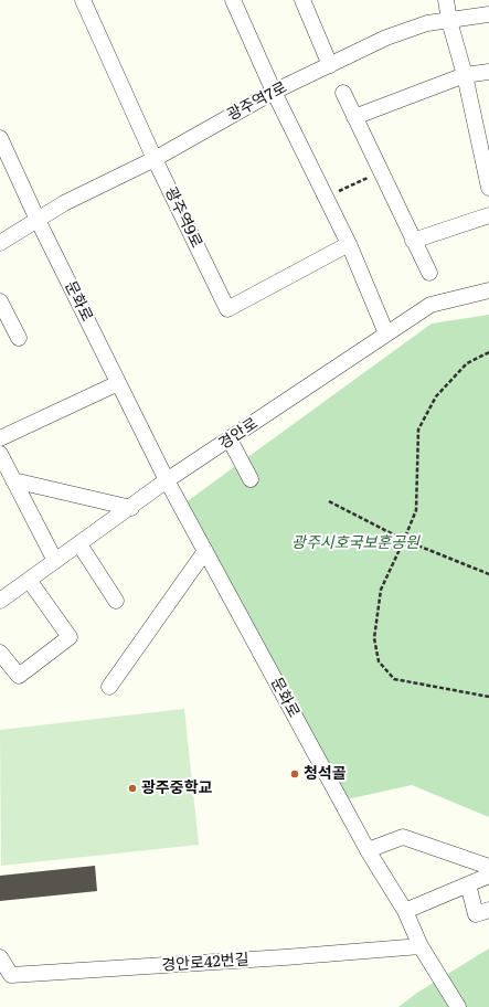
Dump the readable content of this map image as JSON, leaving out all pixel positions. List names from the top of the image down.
{
  "streets": {
    "street": [
      "광주역7로",
      "광주역9로",
      "문화로",
      "경안로",
      "경안로42번길"
    ]
  },
  "crossings": [
    ["광주역7로", "광주역9로"],
    ["광주역7로", "문화로"],
    ["문화로", "경안로"],
    ["문화로", "경안로42번길"]
  ],
  "parks": ["광주시호국보훈공원"],
  "places": ["청석골", "광주중학교"]
}
